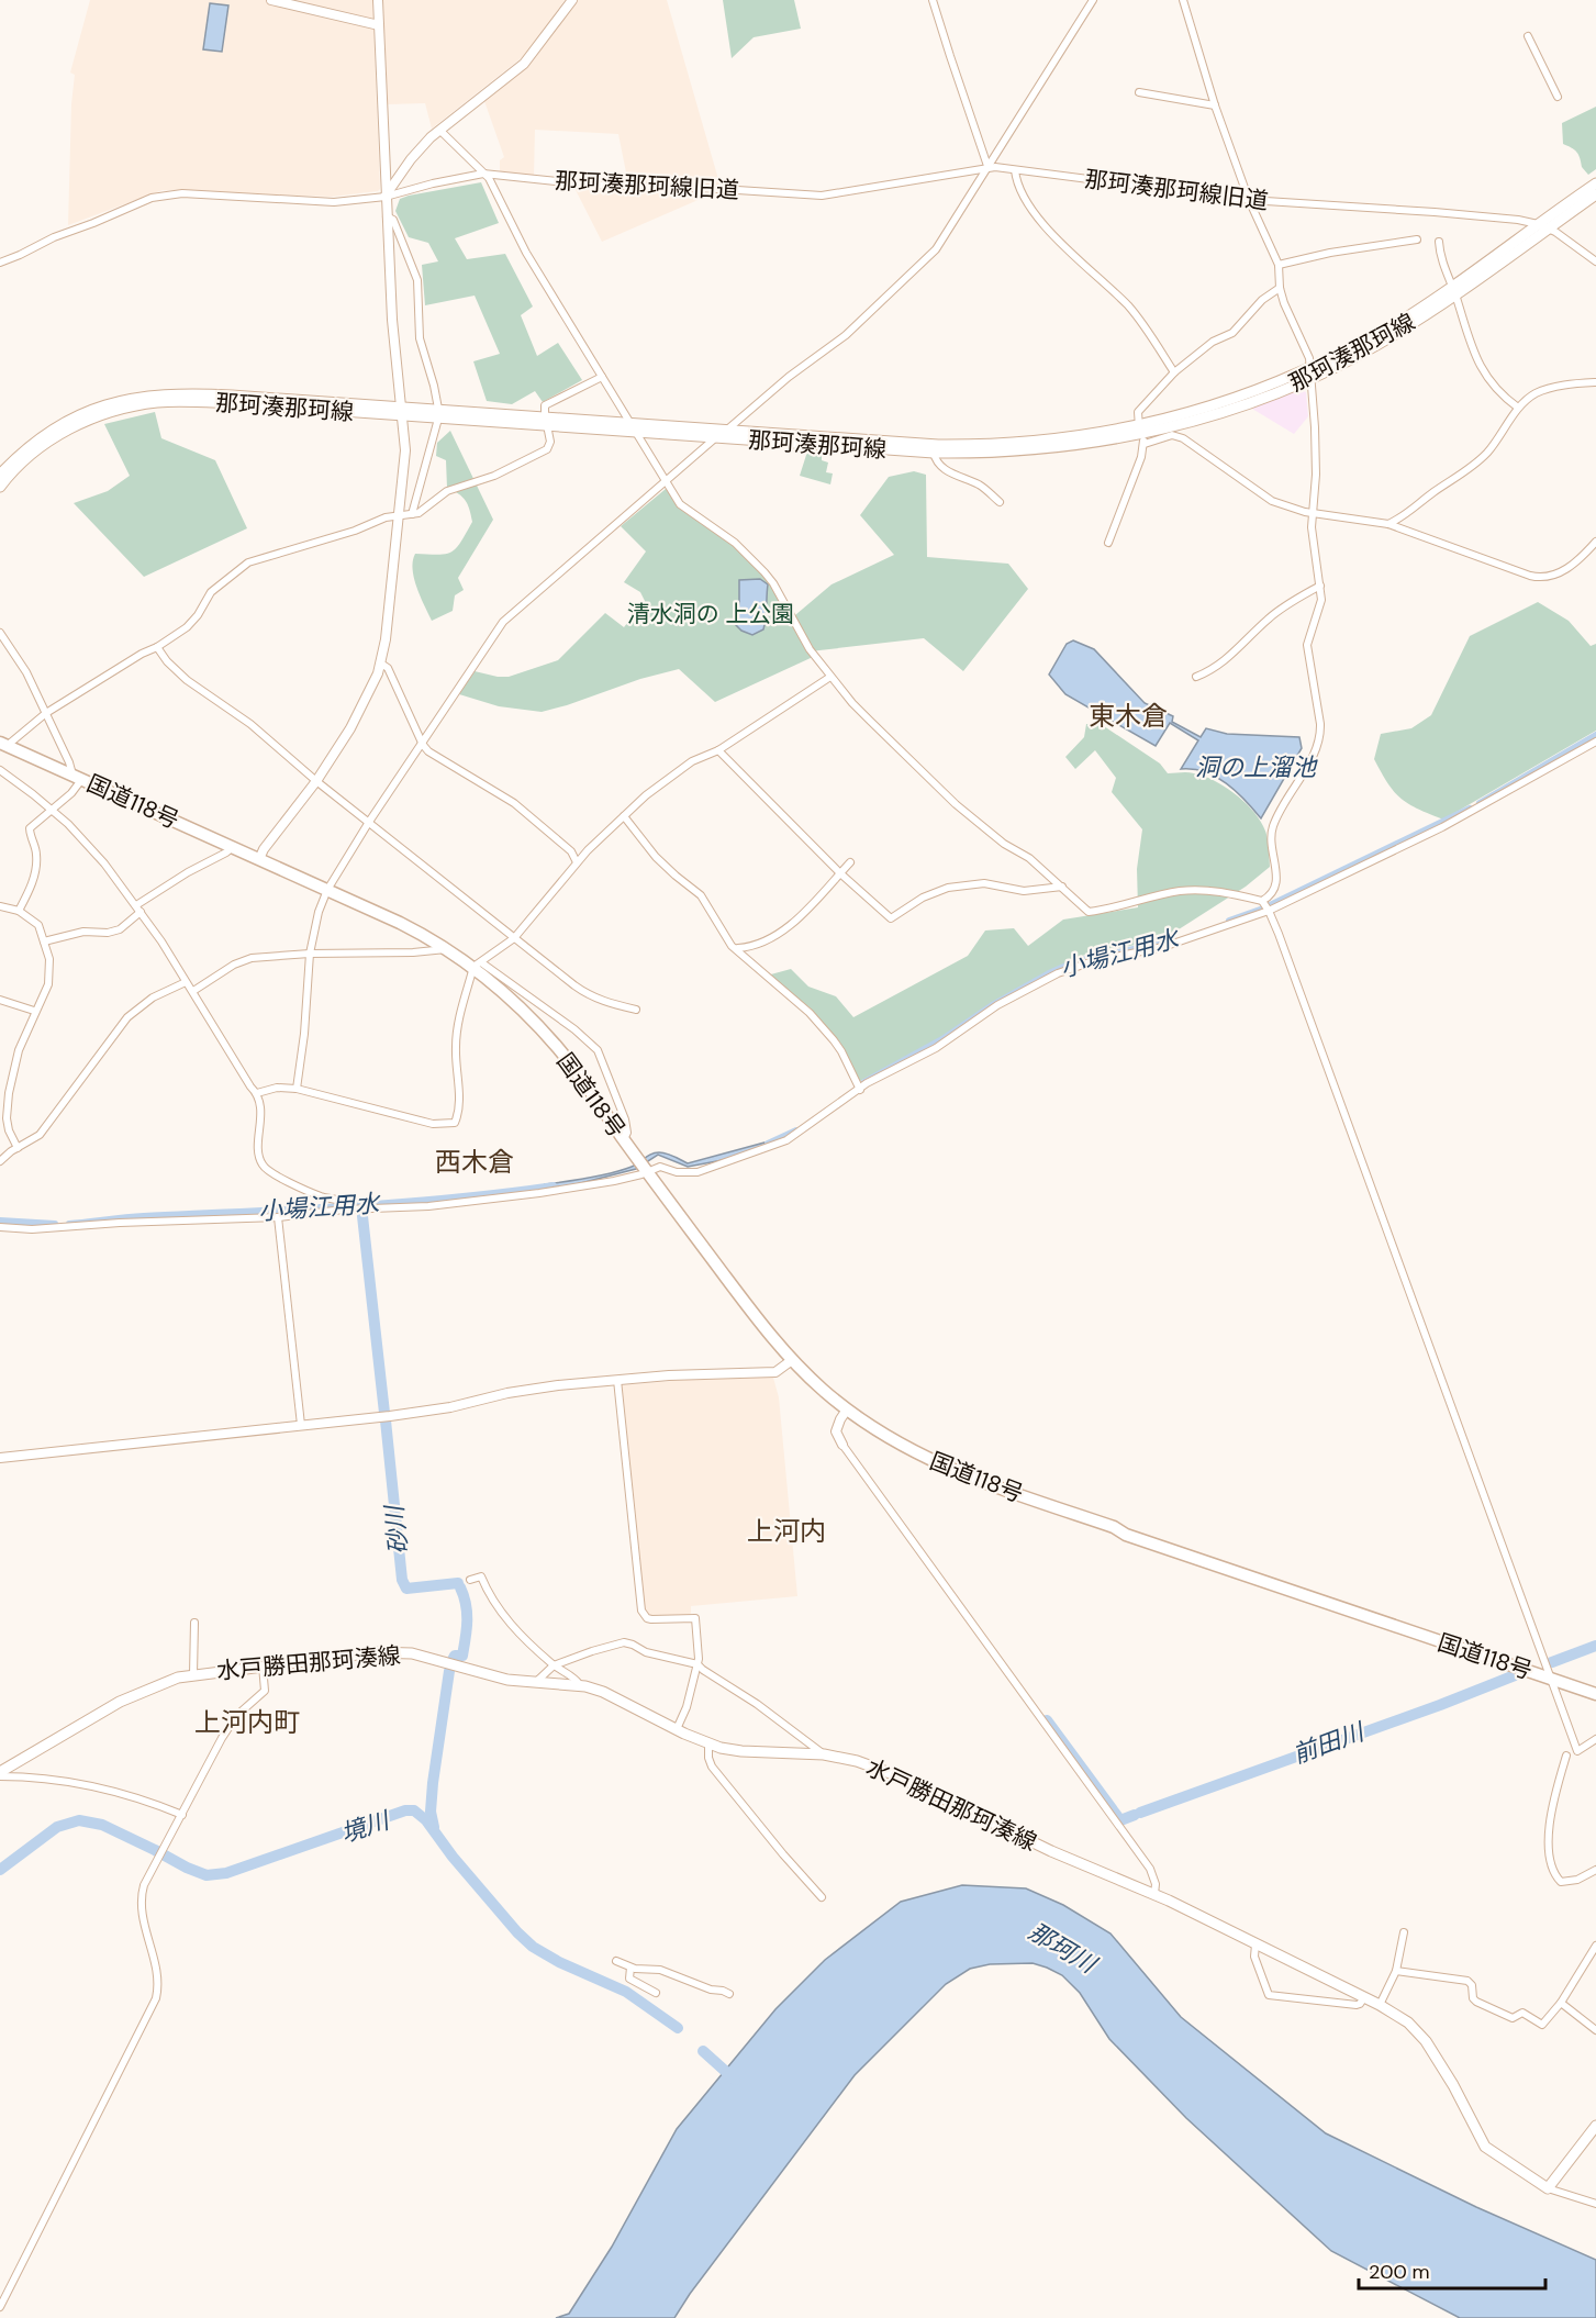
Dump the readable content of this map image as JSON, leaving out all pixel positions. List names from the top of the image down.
{
  "streets": {
    "highway": ["国道118号"],
    "main road": ["那珂湊那珂線", "水戸勝田那珂湊線"],
    "street": ["那珂湊那珂線旧道"]
  },
  "crossings": [
    ["那珂湊那珂線旧道", "那珂湊那珂線"]
  ],
  "districts": [
    "東木倉",
    "西木倉",
    "上河内",
    "上河内町"
  ],
  "water": [
    "洞の上溜池",
    "小場江用水",
    "砂川",
    "前田川",
    "境川",
    "那珂川"
  ],
  "parks": ["清水洞の 上公園"],
  "scale_bar": "200 m"
}
